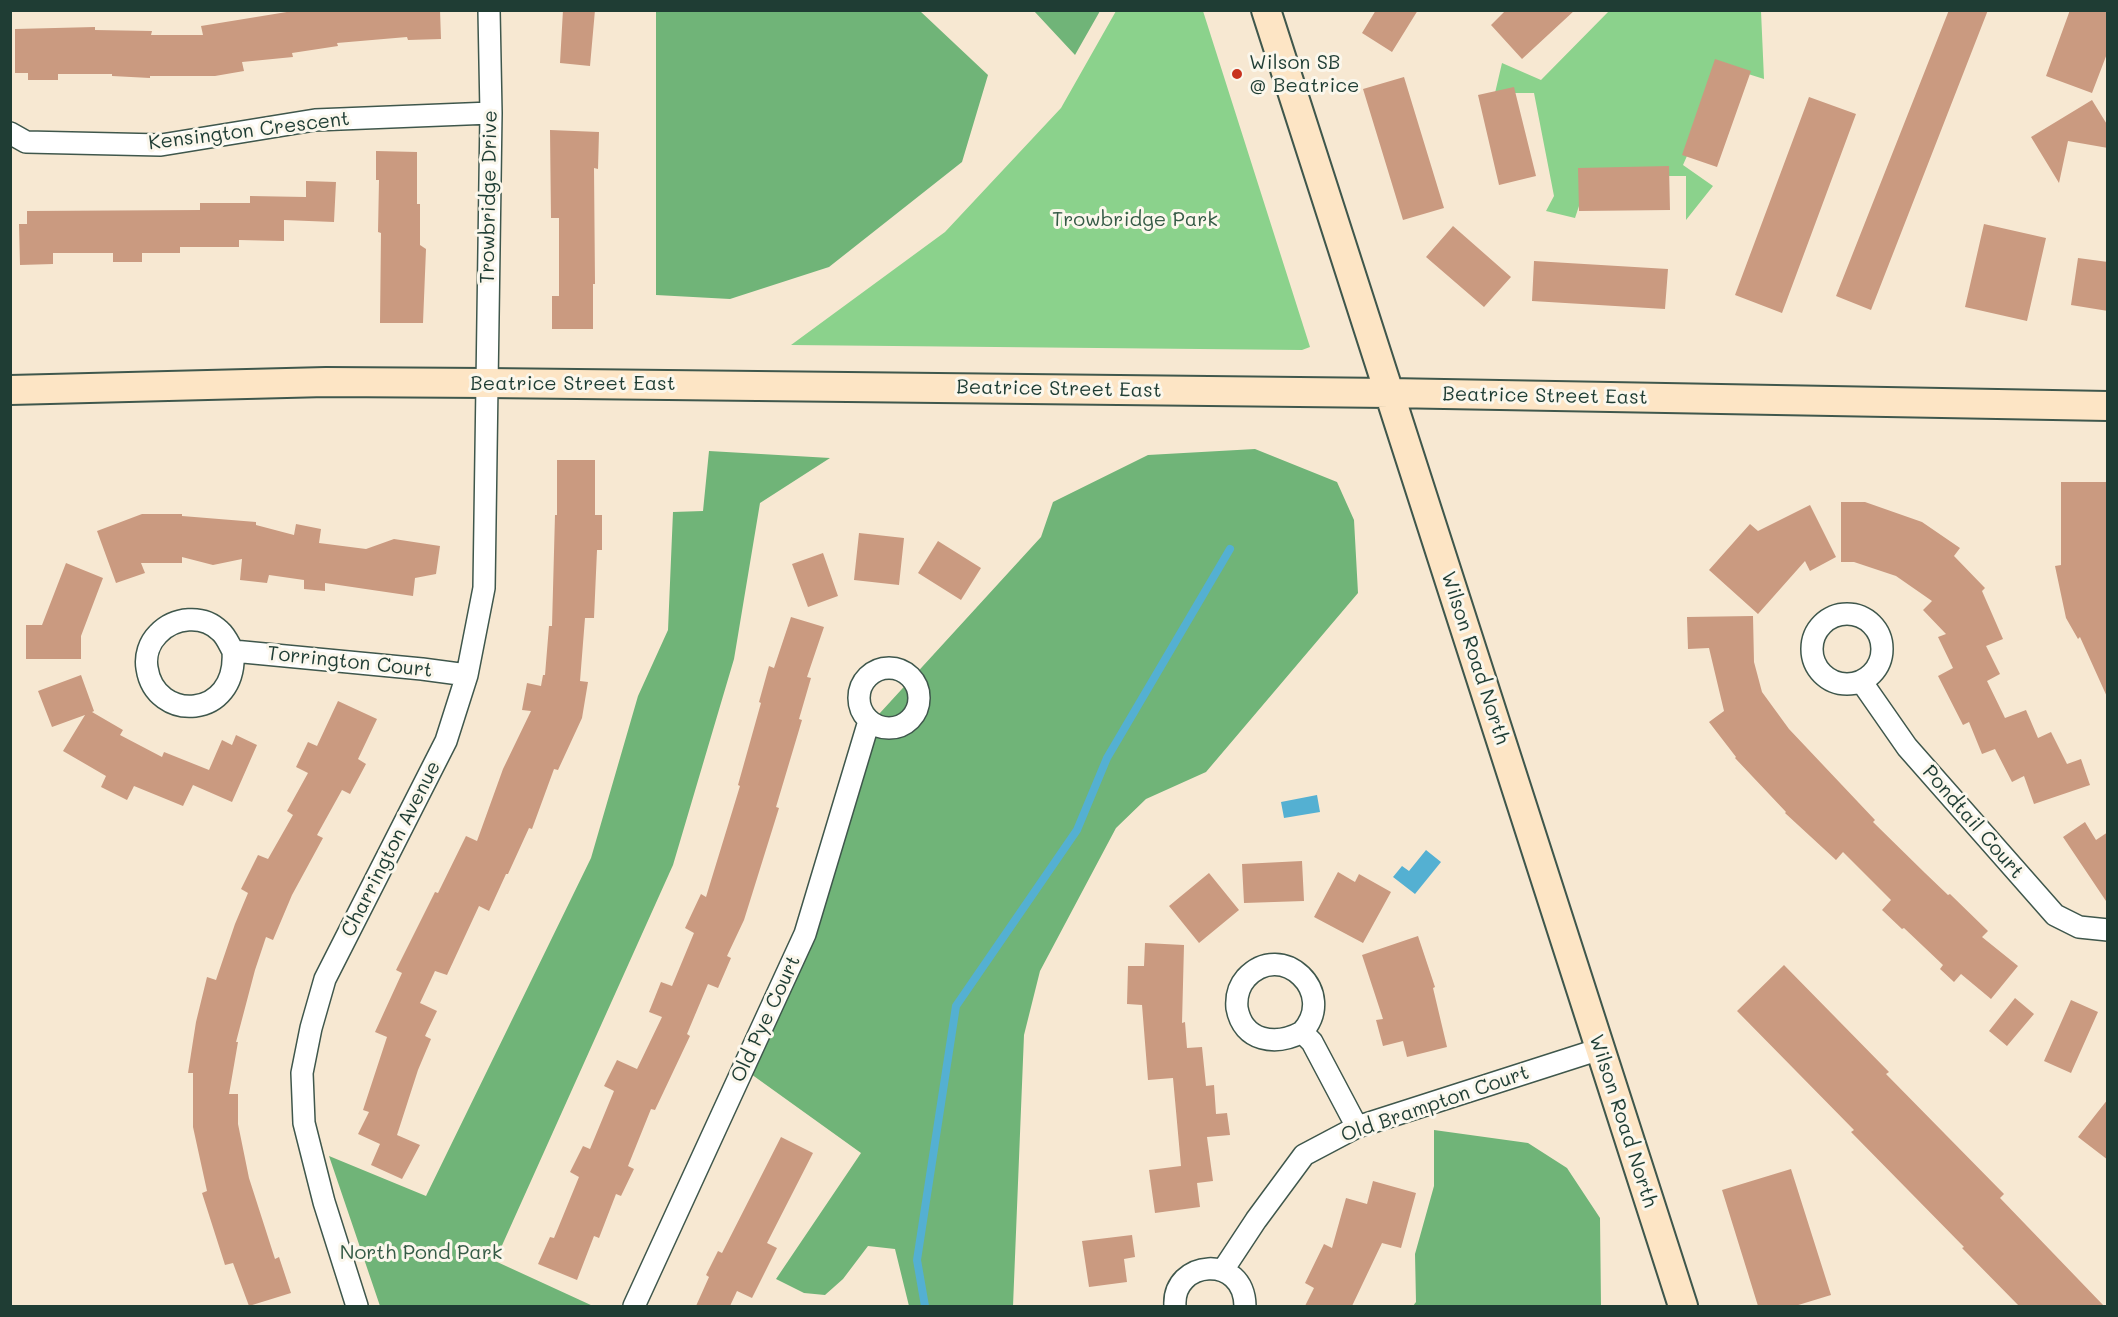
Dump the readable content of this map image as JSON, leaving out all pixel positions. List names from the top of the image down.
{
  "streets": {
    "street": [
      "Kensington Crescent",
      "Trowbridge Drive",
      "Beatrice Street East",
      "Wilson Road North",
      "Torrington Court",
      "Pondtail Court",
      "Charrington Avenue",
      "Old Pye Court",
      "Old Brampton Court"
    ]
  },
  "crossings": [
    ["Kensington Crescent", "Trowbridge Drive"],
    ["Trowbridge Drive", "Beatrice Street East"],
    ["Trowbridge Drive", "Charrington Avenue"],
    ["Beatrice Street East", "Wilson Road North"],
    ["Beatrice Street East", "Charrington Avenue"],
    ["Wilson Road North", "Old Brampton Court"],
    ["Torrington Court", "Charrington Avenue"]
  ],
  "parks": ["Trowbridge Park", "North Pond Park"],
  "places": ["Wilson SB @ Beatrice"]
}
